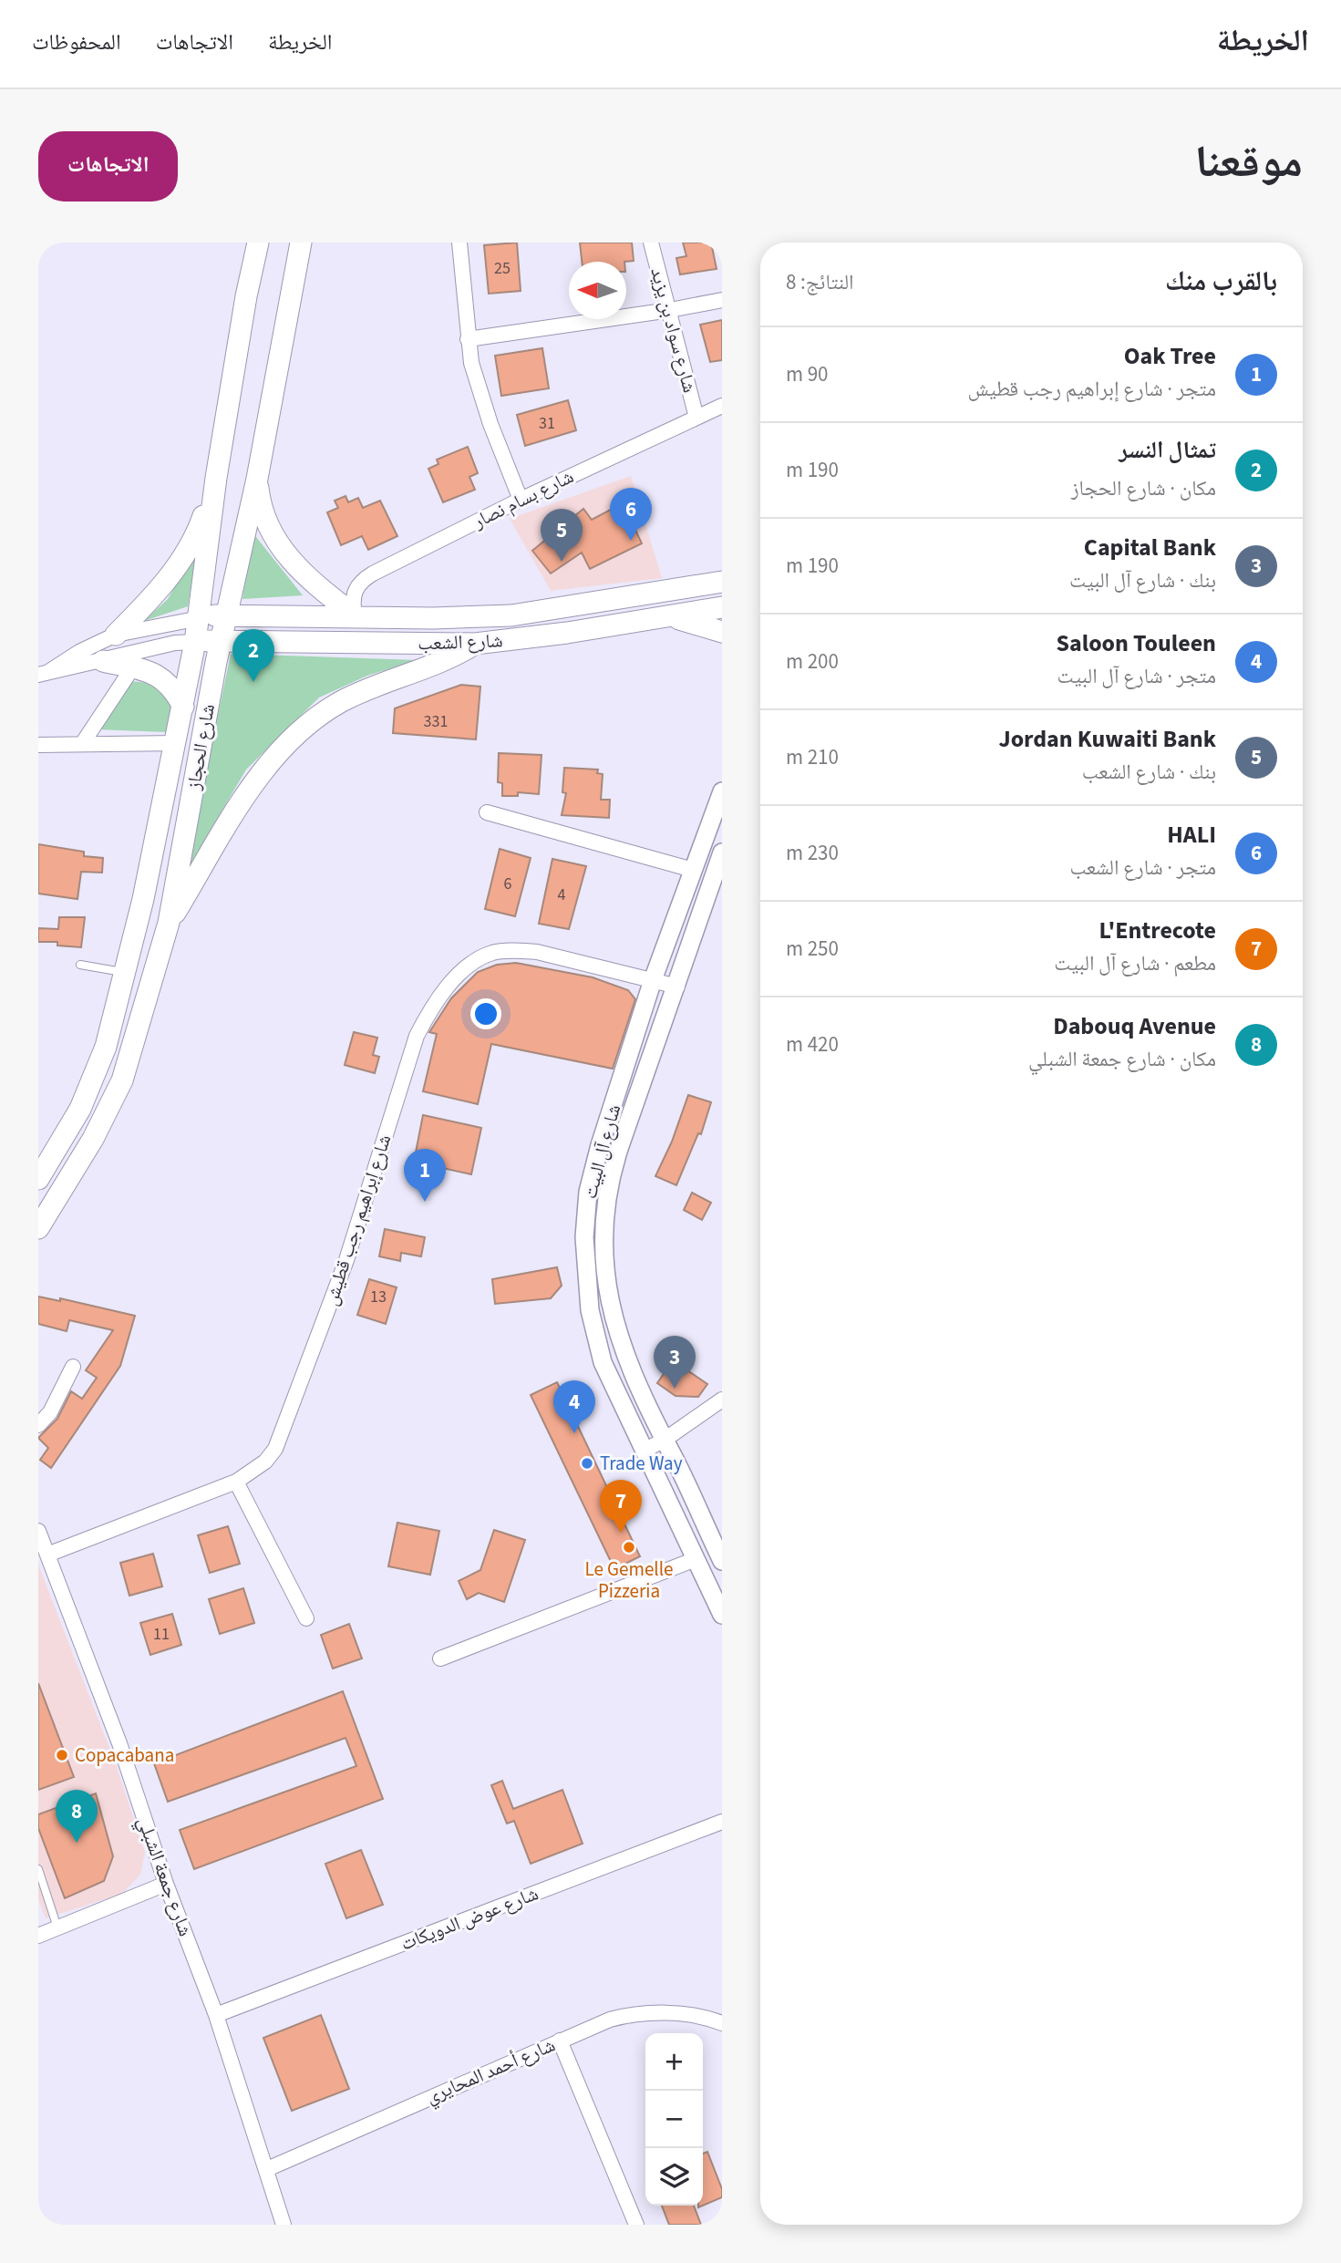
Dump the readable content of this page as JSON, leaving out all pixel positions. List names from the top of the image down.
{
  "streets": {
    "main road": ["شارع الشعب", "شارع الحجاز"],
    "street": [
      "شارع سواد بن يزيد",
      "شارع بسام نصار",
      "شارع آل البيت",
      "شارع إبراهيم رجب قطيش",
      "شارع جمعة الشبلي",
      "شارع عوض الدويكات",
      "شارع أحمد المحايري"
    ]
  },
  "crossings": [
    ["شارع سواد بن يزيد", "شارع بسام نصار"],
    ["شارع بسام نصار", "شارع الشعب"],
    ["شارع الشعب", "شارع الحجاز"],
    ["شارع آل البيت", "شارع إبراهيم رجب قطيش"],
    ["شارع إبراهيم رجب قطيش", "شارع جمعة الشبلي"],
    ["شارع جمعة الشبلي", "شارع عوض الدويكات"],
    ["شارع جمعة الشبلي", "شارع أحمد المحايري"]
  ],
  "places": ["Trade Way", "Le Gemelle Pizzeria", "Copacabana"],
  "house_numbers": [
    "25",
    "31",
    "331",
    "6",
    "4",
    "13",
    "11"
  ],
  "north": "left",
  "page": {
    "header": "الخريطة",
    "nav": ["الخريطة", "الاتجاهات", "المحفوظات"],
    "title": "موقعنا",
    "buttons": "الاتجاهات",
    "heading": ["بالقرب منك", "النتائج: 8"],
    "list": [
      {
        "mark": "1",
        "name": "Oak Tree",
        "note": "متجر · شارع إبراهيم رجب قطيش",
        "value": "90 m"
      },
      {
        "mark": "2",
        "name": "تمثال النسر",
        "note": "مكان · شارع الحجاز",
        "value": "190 m"
      },
      {
        "mark": "3",
        "name": "Capital Bank",
        "note": "بنك · شارع آل البيت",
        "value": "190 m"
      },
      {
        "mark": "4",
        "name": "Saloon Touleen",
        "note": "متجر · شارع آل البيت",
        "value": "200 m"
      },
      {
        "mark": "5",
        "name": "Jordan Kuwaiti Bank",
        "note": "بنك · شارع الشعب",
        "value": "210 m"
      },
      {
        "mark": "6",
        "name": "HALI",
        "note": "متجر · شارع الشعب",
        "value": "230 m"
      },
      {
        "mark": "7",
        "name": "L'Entrecote",
        "note": "مطعم · شارع آل البيت",
        "value": "250 m"
      },
      {
        "mark": "8",
        "name": "Dabouq Avenue",
        "note": "مكان · شارع جمعة الشبلي",
        "value": "420 m"
      }
    ],
    "pins": [
      "6",
      "5",
      "2",
      "1",
      "3",
      "4",
      "7",
      "8"
    ],
    "map_buttons": ["+", "−"]
  }
}
